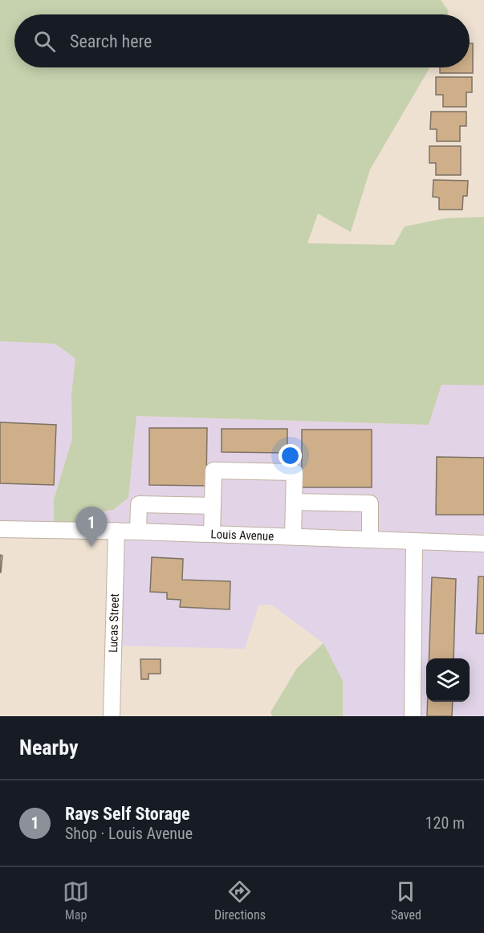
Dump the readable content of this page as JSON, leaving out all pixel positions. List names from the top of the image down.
{
  "streets": {
    "street": ["Louis Avenue", "Lucas Street"]
  },
  "crossings": [
    ["Louis Avenue", "Lucas Street"]
  ],
  "page": {
    "search": "Search here",
    "pins": "1",
    "heading": "Nearby",
    "list": [
      {
        "mark": "1",
        "name": "Rays Self Storage",
        "note": "Shop · Louis Avenue",
        "value": "120 m"
      }
    ],
    "nav": ["Map", "Directions", "Saved"]
  }
}
